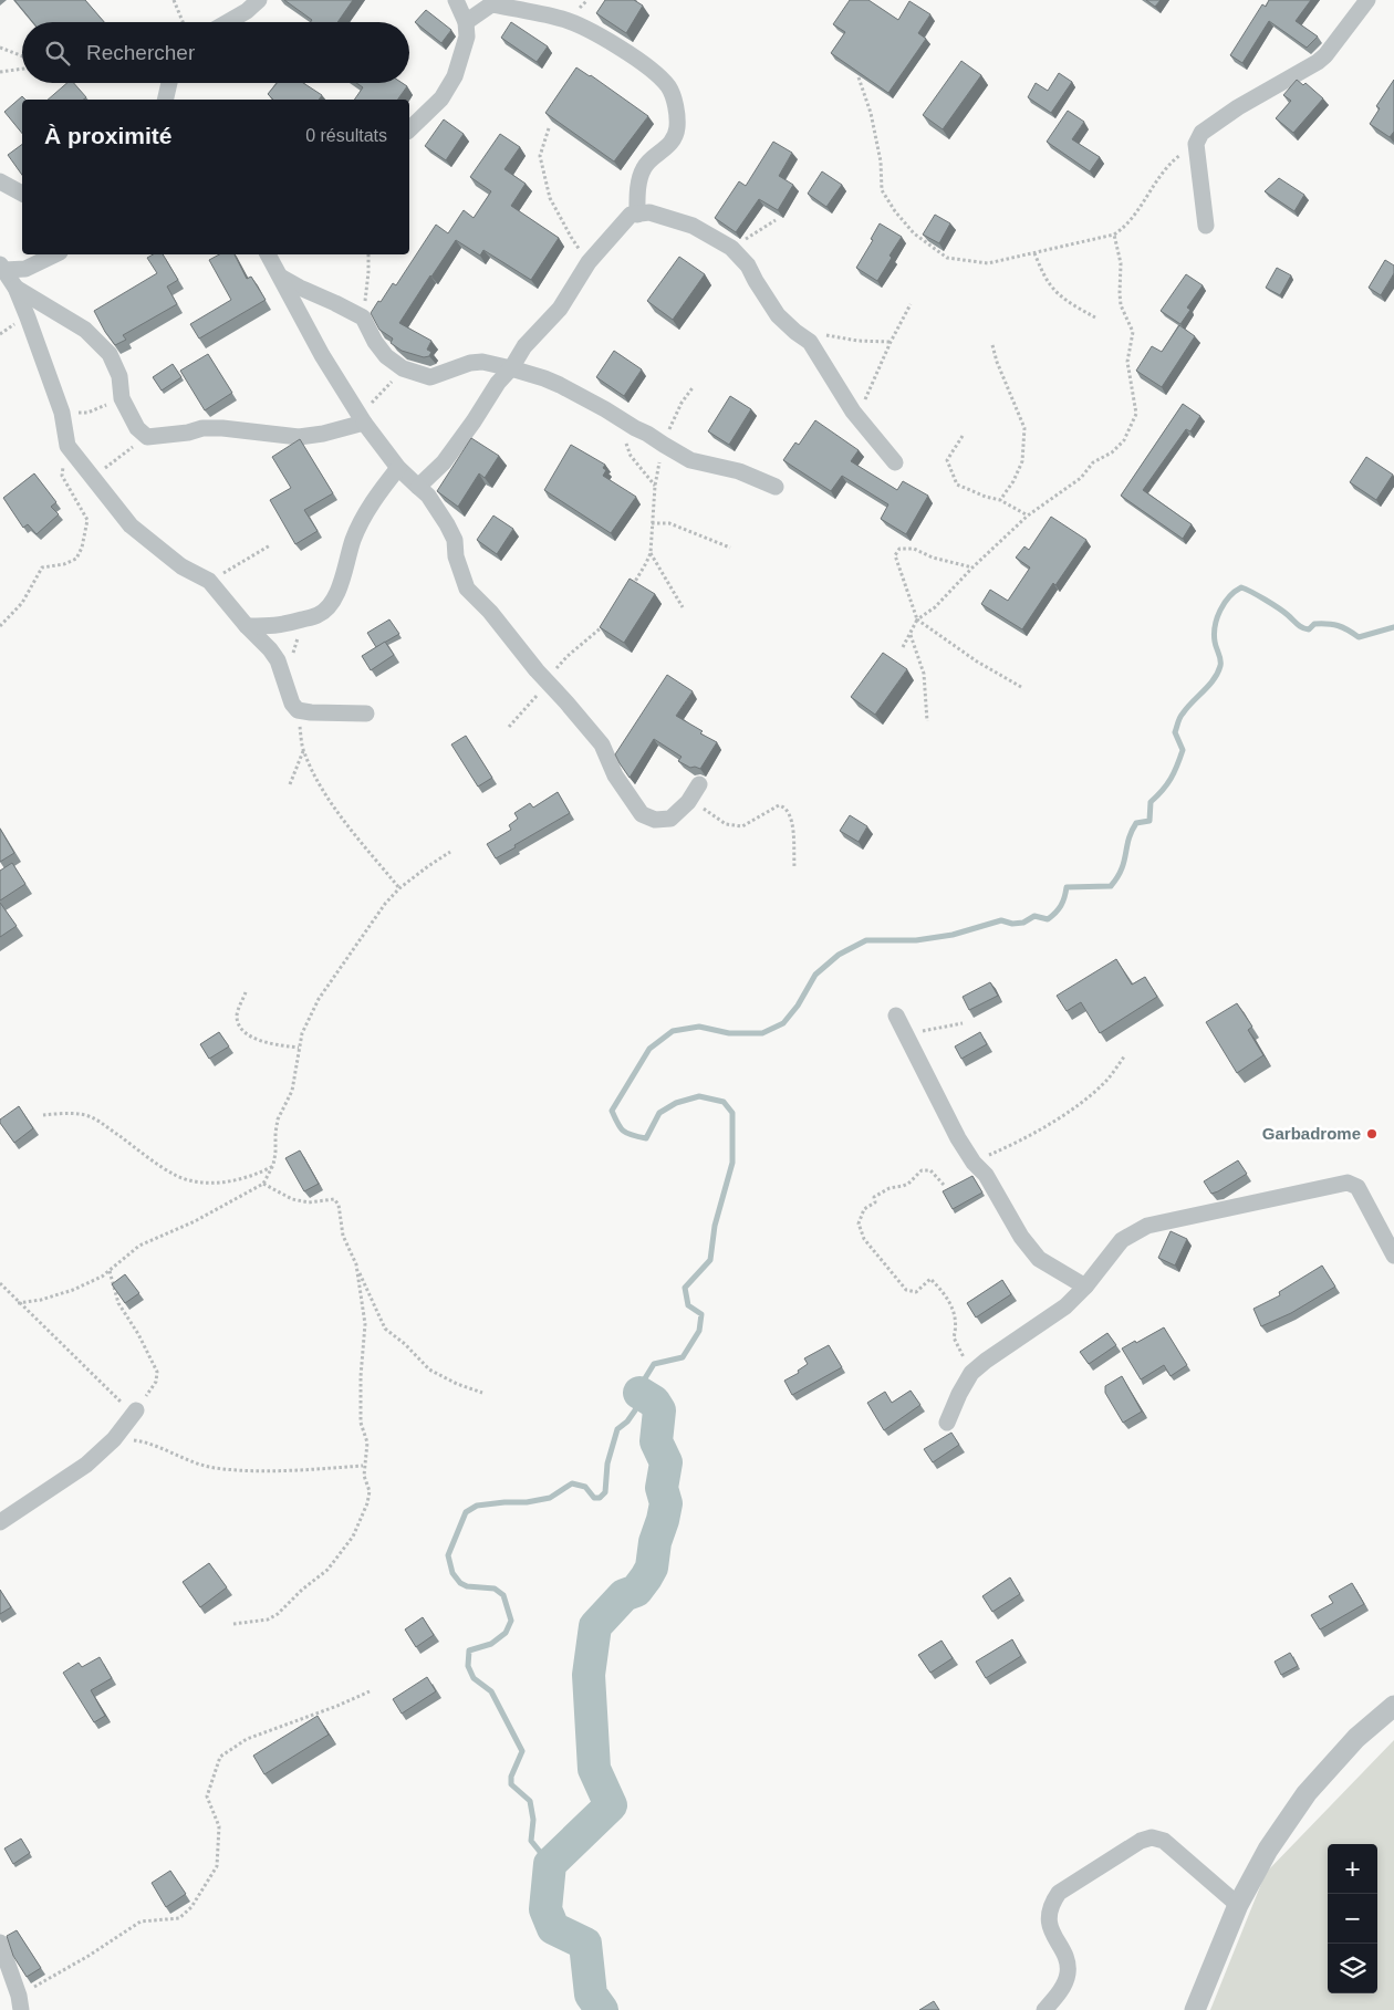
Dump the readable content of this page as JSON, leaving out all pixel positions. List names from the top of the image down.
{
  "places": ["Garbadrome"],
  "page": {
    "search": "Rechercher",
    "heading": ["À proximité", "0 résultats"],
    "map_buttons": ["+", "−"]
  }
}
